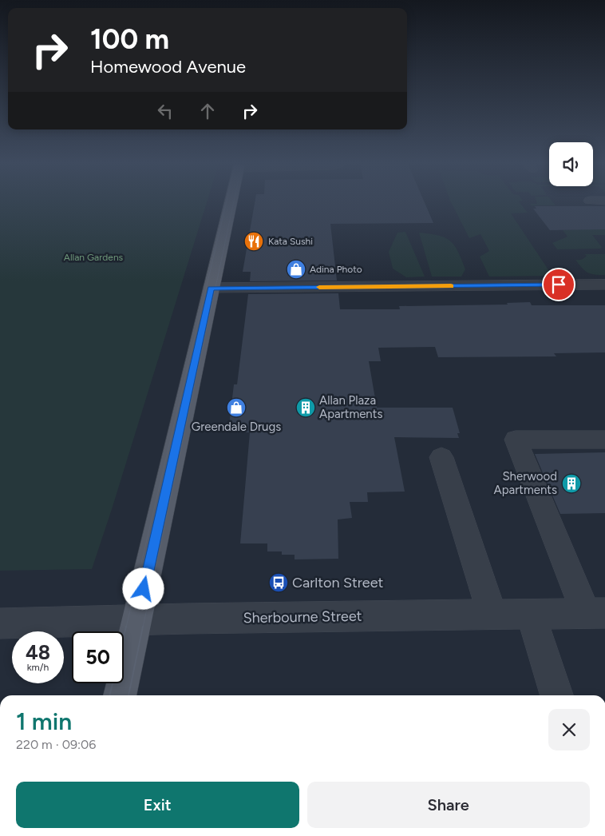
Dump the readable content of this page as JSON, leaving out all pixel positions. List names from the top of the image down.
{
  "streets": {
    "street": ["Sherbourne Street"]
  },
  "parks": ["Allan Gardens"],
  "places": {
    "restaurant": ["Kata Sushi"],
    "shop": ["Adina Photo", "Greendale Drugs"],
    "building": ["Allan Plaza Apartments", "Sherwood Apartments"],
    "bus stop": ["Carlton Street"]
  },
  "page": {
    "turn": ["100 m", "Homewood Avenue"],
    "speed": "48 km/h",
    "limit": "50",
    "heading": ["1 min", "220 m · 09:06"],
    "buttons": ["Exit", "Share"]
  }
}
